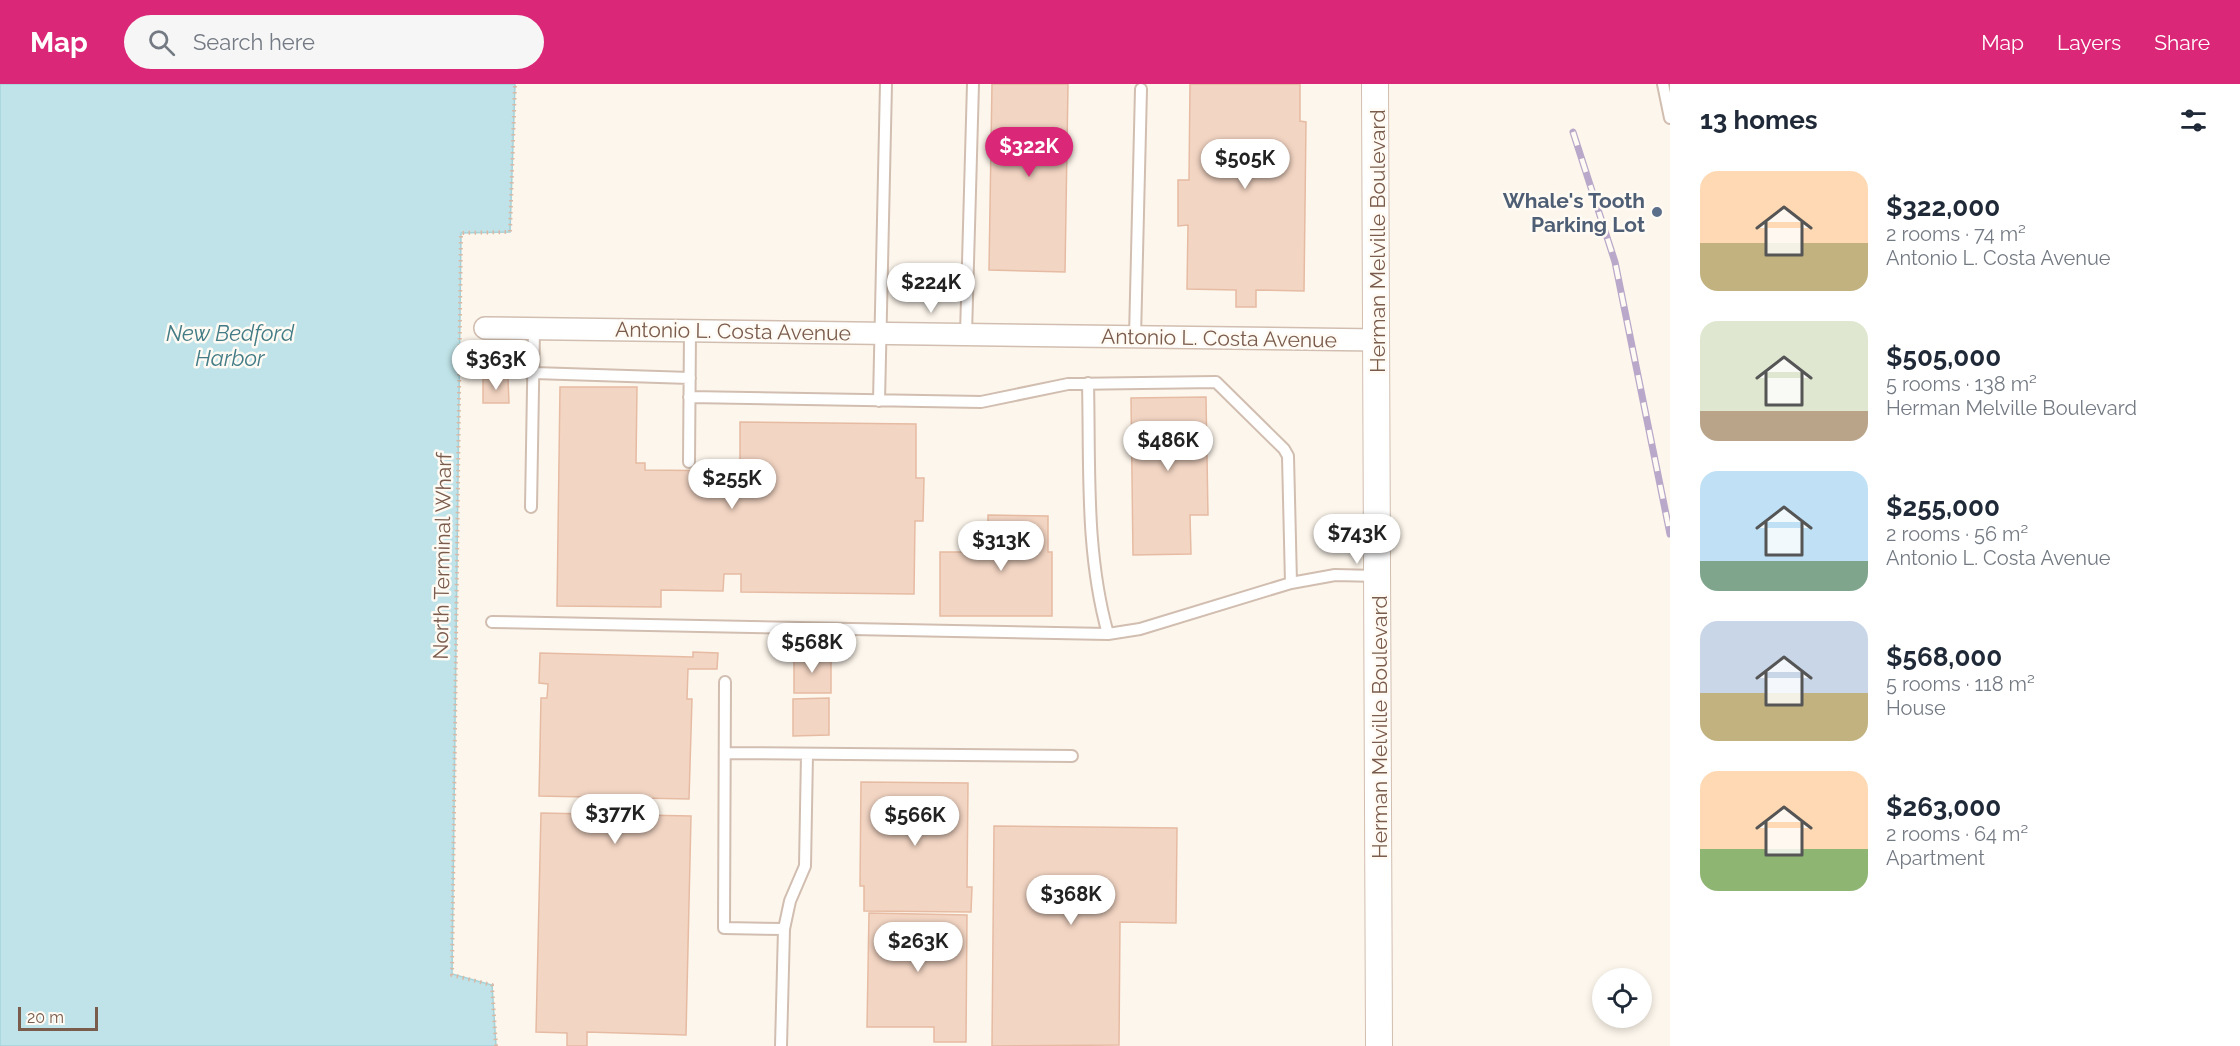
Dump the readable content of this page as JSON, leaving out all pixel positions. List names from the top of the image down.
{
  "streets": {
    "street": ["Herman Melville Boulevard", "Antonio L. Costa Avenue"],
    "path": ["North Terminal Wharf"]
  },
  "crossings": [
    ["Herman Melville Boulevard", "Antonio L. Costa Avenue"]
  ],
  "water": ["New Bedford Harbor"],
  "places": ["Whale's Tooth Parking Lot"],
  "scale_bar": "20 m",
  "page": {
    "header": "Map",
    "search": "Search here",
    "nav": ["Map", "Layers", "Share"],
    "heading": "13 homes",
    "price": [
      "$322K",
      "$505K",
      "$224K",
      "$363K",
      "$486K",
      "$255K",
      "$743K",
      "$313K",
      "$568K",
      "$377K",
      "$566K",
      "$368K",
      "$263K"
    ],
    "list": [
      {
        "name": "$322,000",
        "note": "2 rooms · 74 m² · Antonio L. Costa Avenue"
      },
      {
        "name": "$505,000",
        "note": "5 rooms · 138 m² · Herman Melville Boulevard"
      },
      {
        "name": "$255,000",
        "note": "2 rooms · 56 m² · Antonio L. Costa Avenue"
      },
      {
        "name": "$568,000",
        "note": "5 rooms · 118 m² · House"
      },
      {
        "name": "$263,000",
        "note": "2 rooms · 64 m² · Apartment"
      }
    ],
    "scale": "20 m"
  }
}
